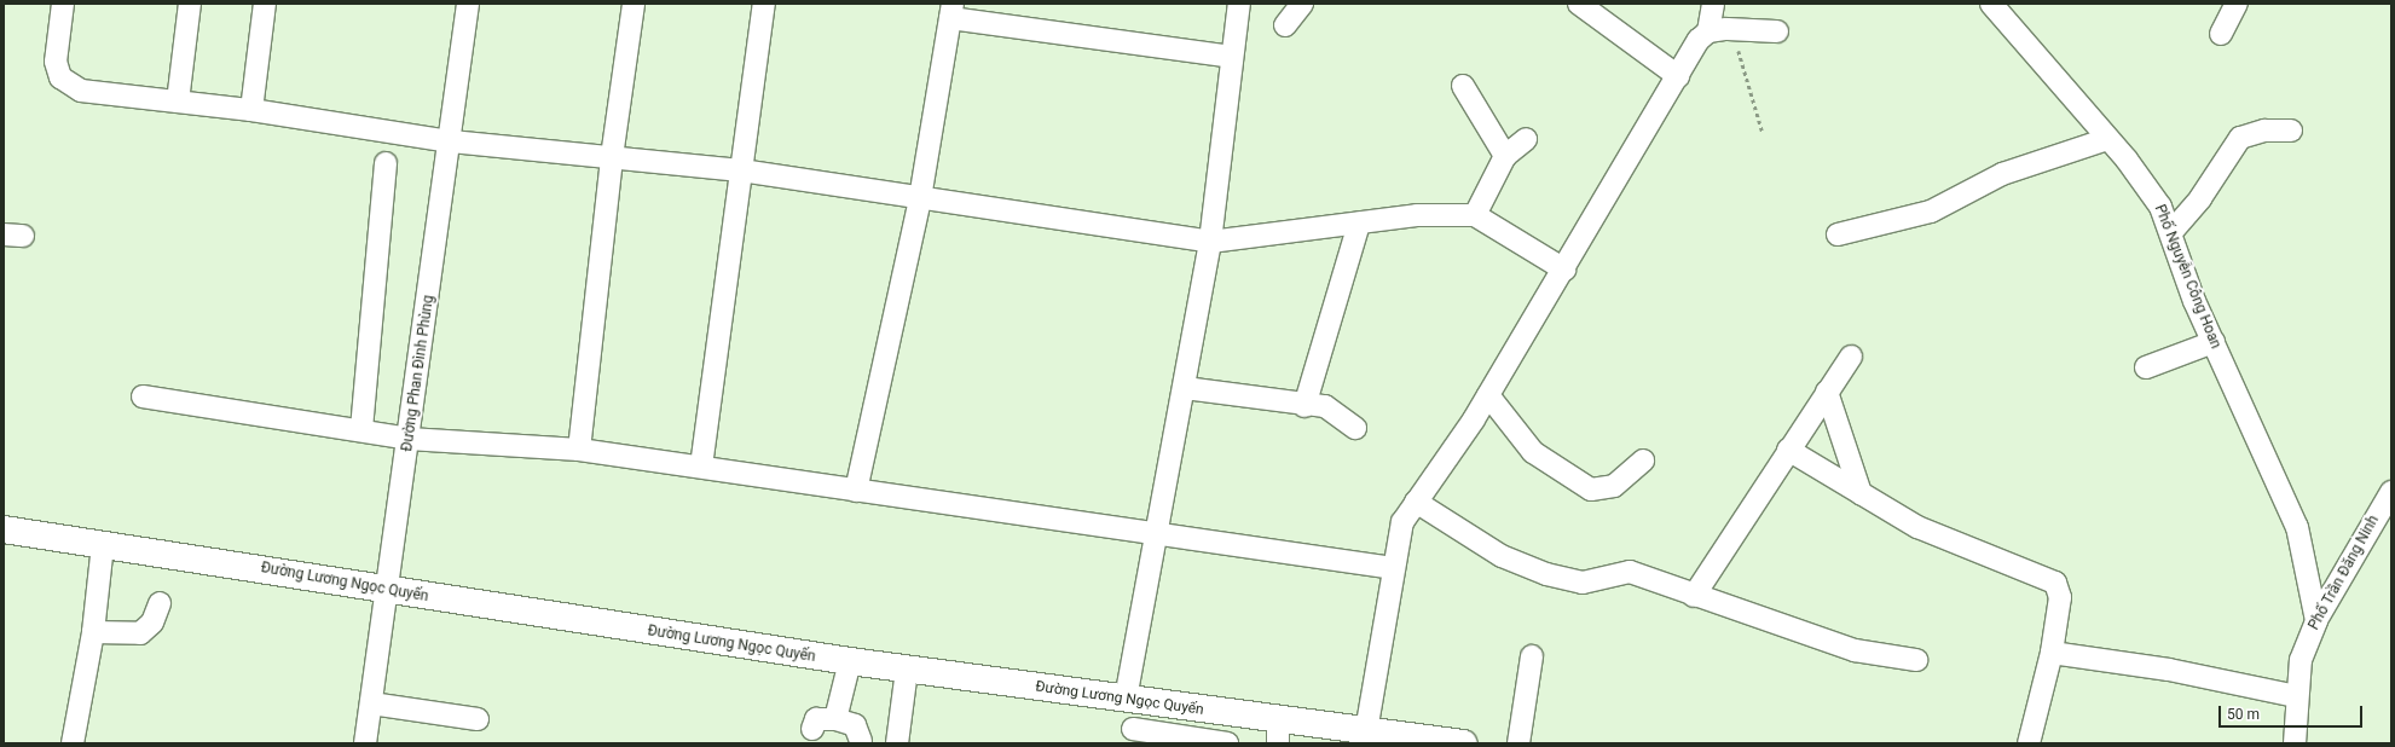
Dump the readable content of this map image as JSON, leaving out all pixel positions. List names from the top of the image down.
{
  "streets": {
    "main road": ["Đường Lương Ngọc Quyến"],
    "street": ["Phố Nguyễn Công Hoan", "Đường Phan Đình Phùng", "Phố Trần Đăng Ninh"]
  },
  "crossings": [
    ["Phố Nguyễn Công Hoan", "Phố Trần Đăng Ninh"],
    ["Đường Phan Đình Phùng", "Đường Lương Ngọc Quyến"]
  ],
  "scale_bar": "50 m"
}
